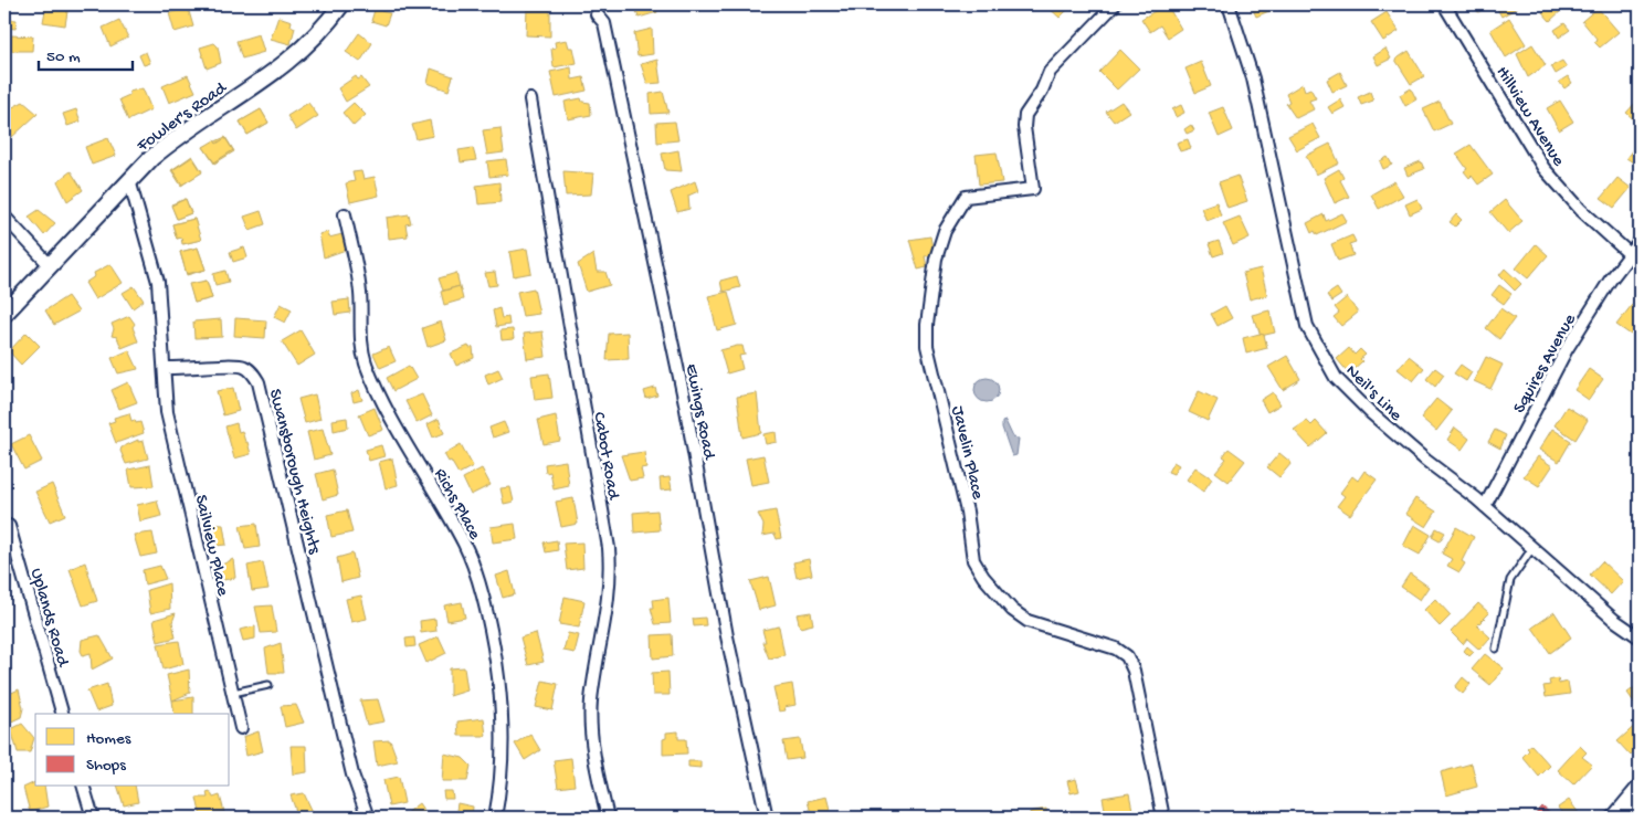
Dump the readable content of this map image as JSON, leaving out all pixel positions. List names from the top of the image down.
{
  "streets": {
    "street": [
      "Fowler's Road",
      "Hillview Avenue",
      "Squires Avenue",
      "Neil's Line",
      "Ewings Road",
      "Javelin Place",
      "Cabot Road",
      "Swansborough Heights",
      "Richs Place",
      "Sailview Place",
      "Uplands Road"
    ]
  },
  "crossings": [
    ["Hillview Avenue", "Squires Avenue"],
    ["Squires Avenue", "Neil's Line"],
    ["Swansborough Heights", "Sailview Place"]
  ],
  "legend": ["Homes", "Shops"],
  "scale_bar": "50 m"
}
